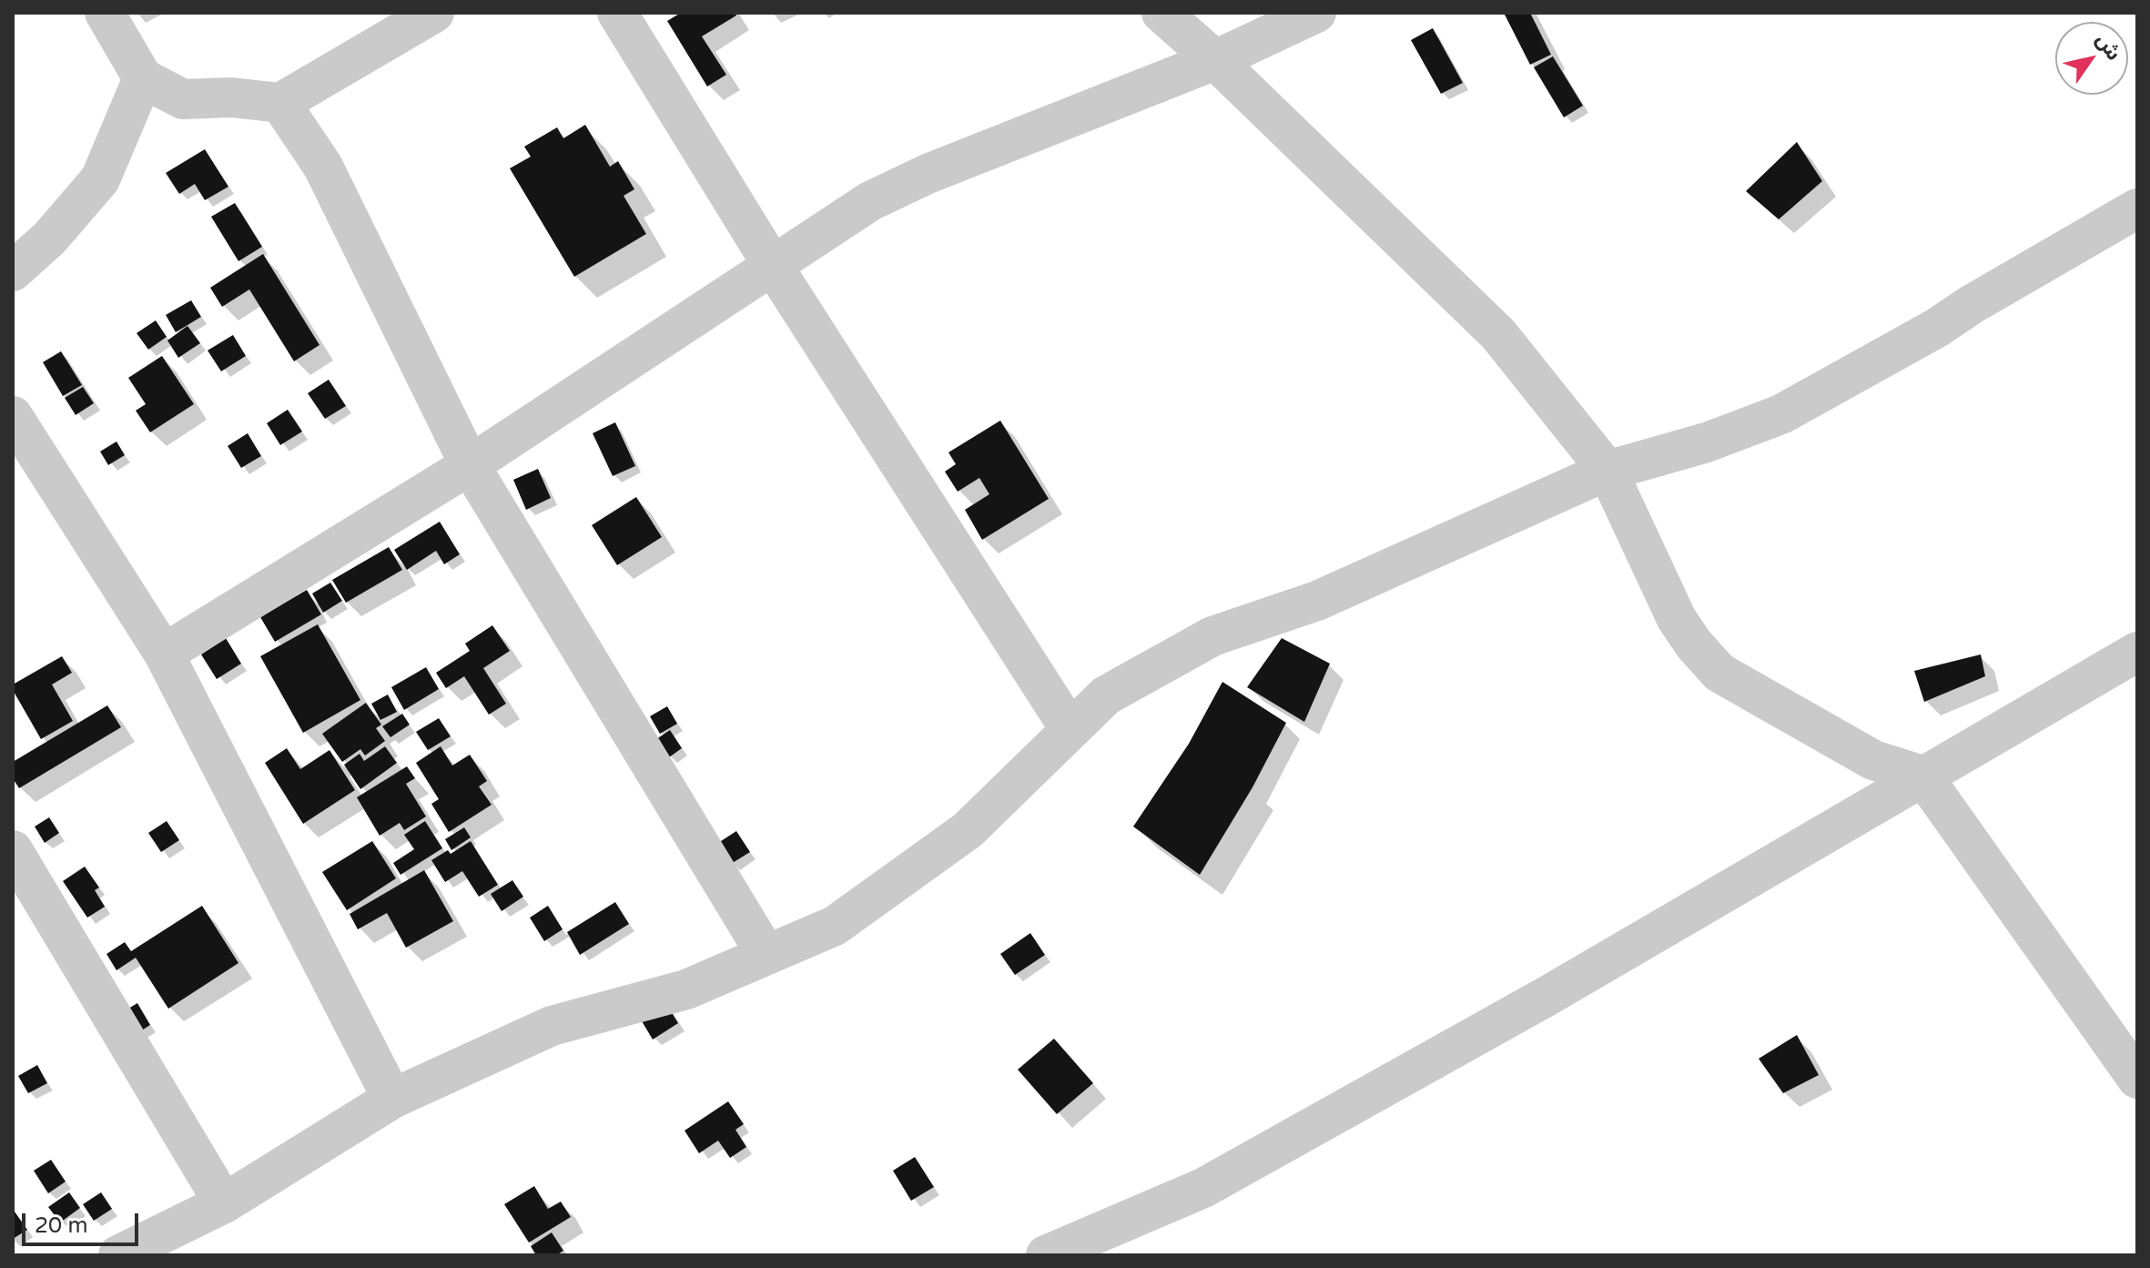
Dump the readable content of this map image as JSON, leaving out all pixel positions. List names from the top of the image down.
{
  "scale_bar": "20 m",
  "north": "top right"
}
